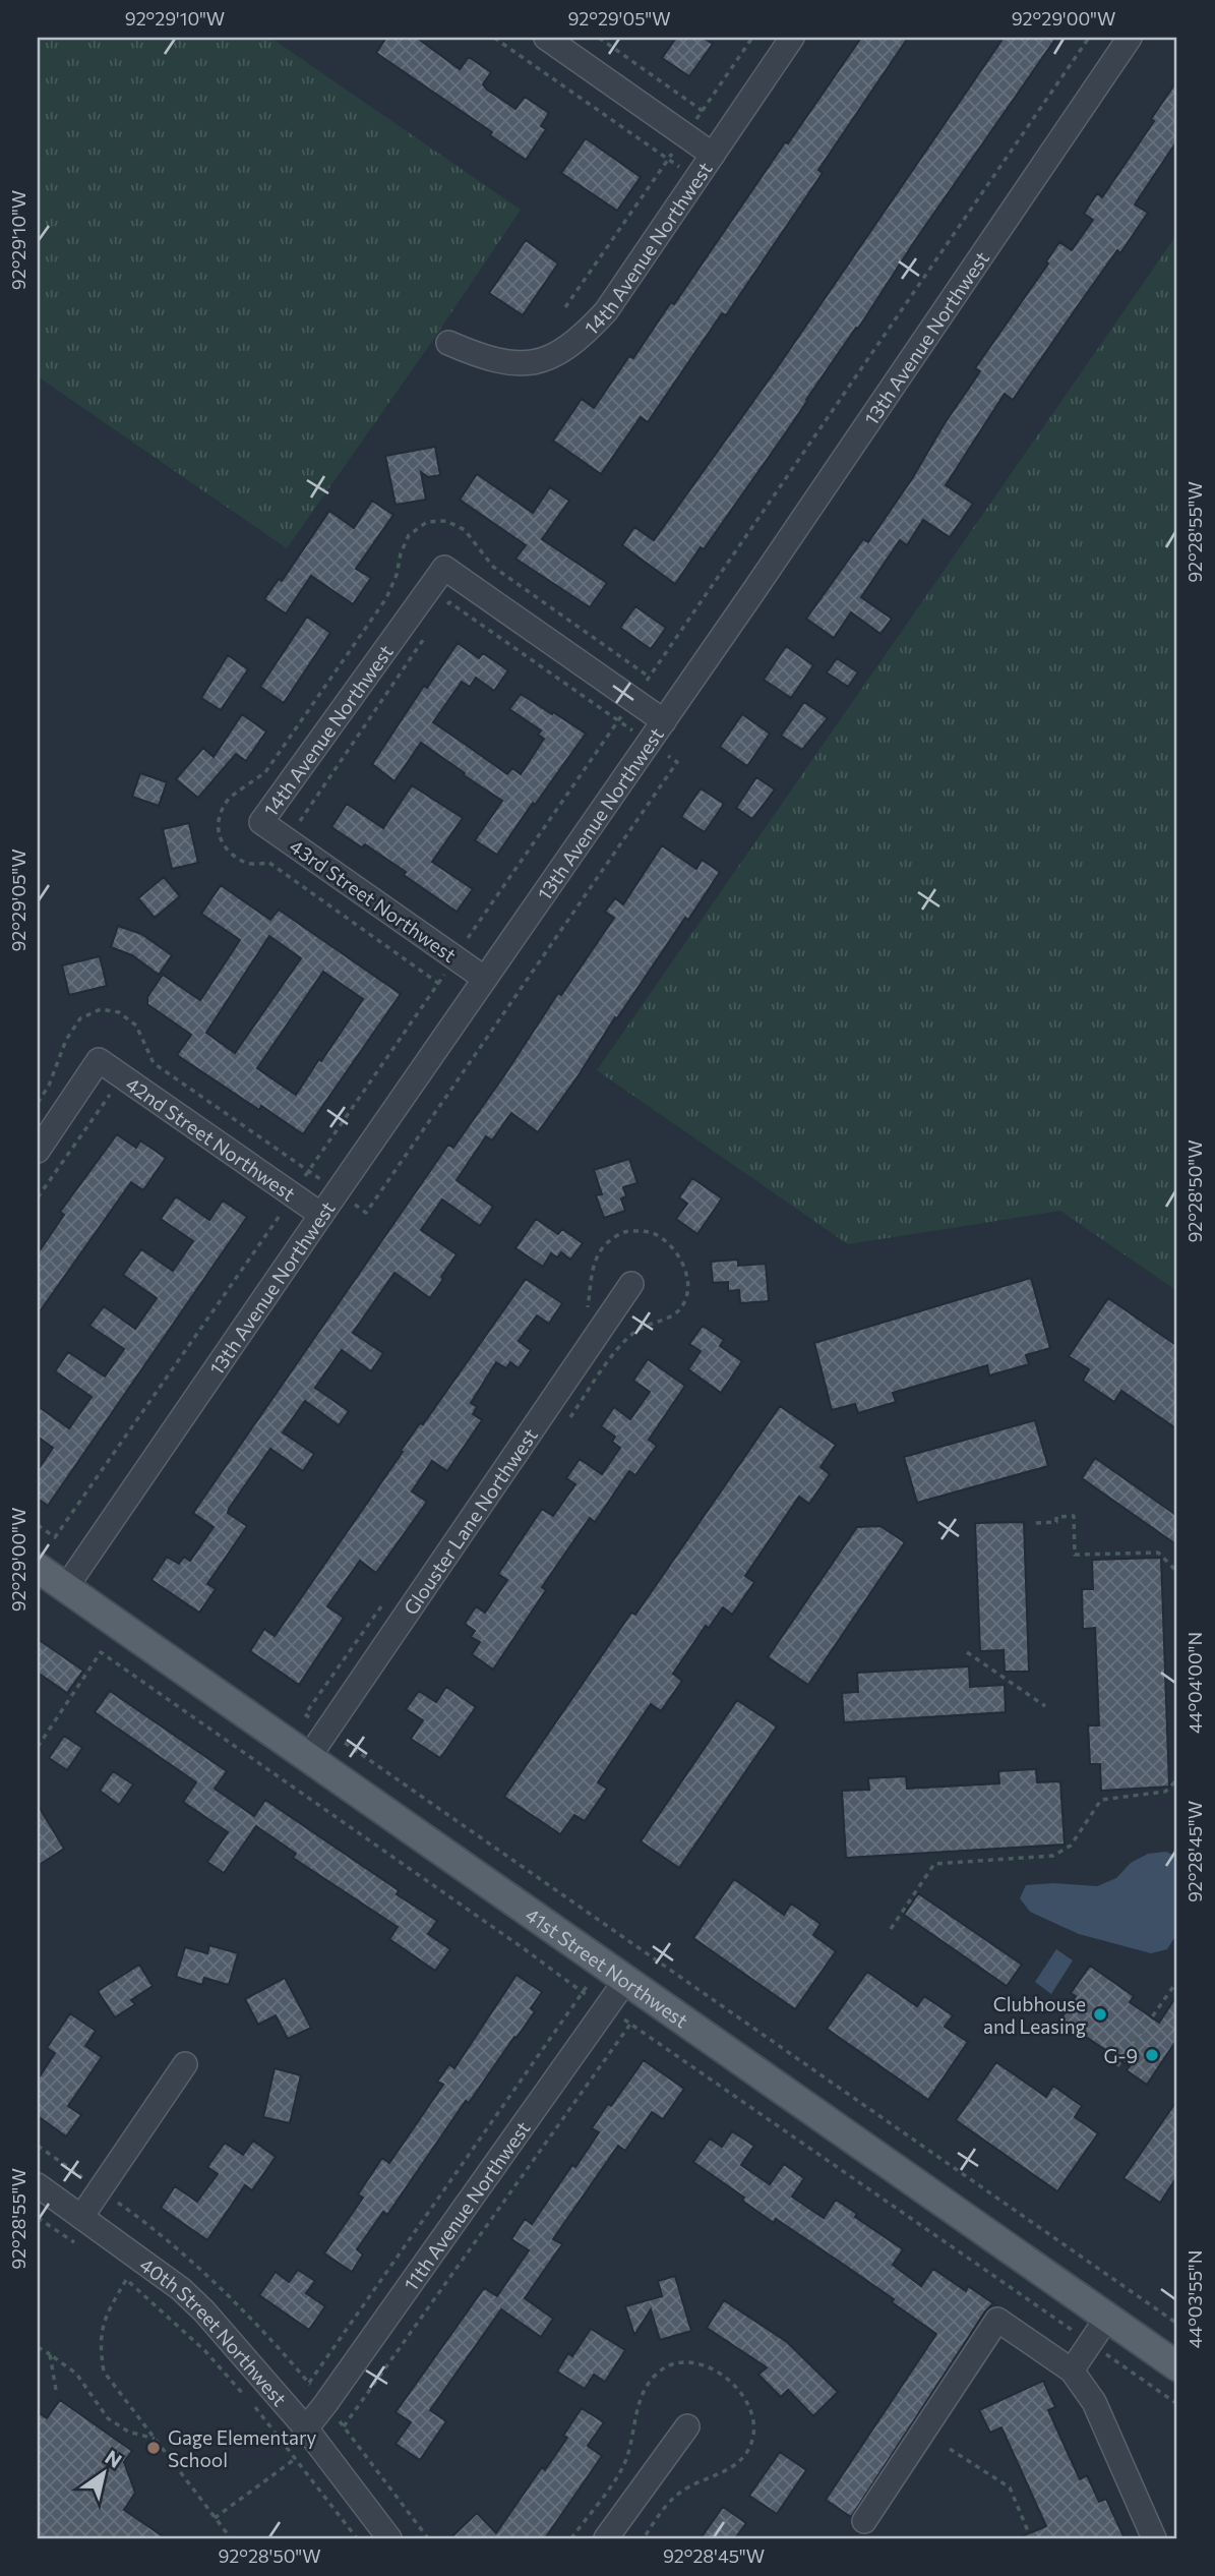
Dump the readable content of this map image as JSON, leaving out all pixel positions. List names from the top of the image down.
{
  "streets": {
    "main road": ["41st Street Northwest"],
    "street": [
      "14th Avenue Northwest",
      "13th Avenue Northwest",
      "43rd Street Northwest",
      "42nd Street Northwest",
      "Glouster Lane Northwest",
      "11th Avenue Northwest",
      "40th Street Northwest"
    ]
  },
  "crossings": [
    ["14th Avenue Northwest", "13th Avenue Northwest"],
    ["14th Avenue Northwest", "43rd Street Northwest"],
    ["13th Avenue Northwest", "43rd Street Northwest"],
    ["13th Avenue Northwest", "42nd Street Northwest"],
    ["13th Avenue Northwest", "41st Street Northwest"],
    ["Glouster Lane Northwest", "41st Street Northwest"],
    ["41st Street Northwest", "11th Avenue Northwest"],
    ["11th Avenue Northwest", "40th Street Northwest"]
  ],
  "places": ["Clubhouse and Leasing", "G-9", "Gage Elementary School"],
  "north": "top right",
  "coordinates": [
    "92°29'10\"W",
    "92°29'05\"W",
    "92°29'00\"W",
    "92°28'55\"W",
    "92°28'50\"W",
    "44°04'00\"N",
    "92°28'45\"W",
    "44°03'55\"N"
  ]
}
